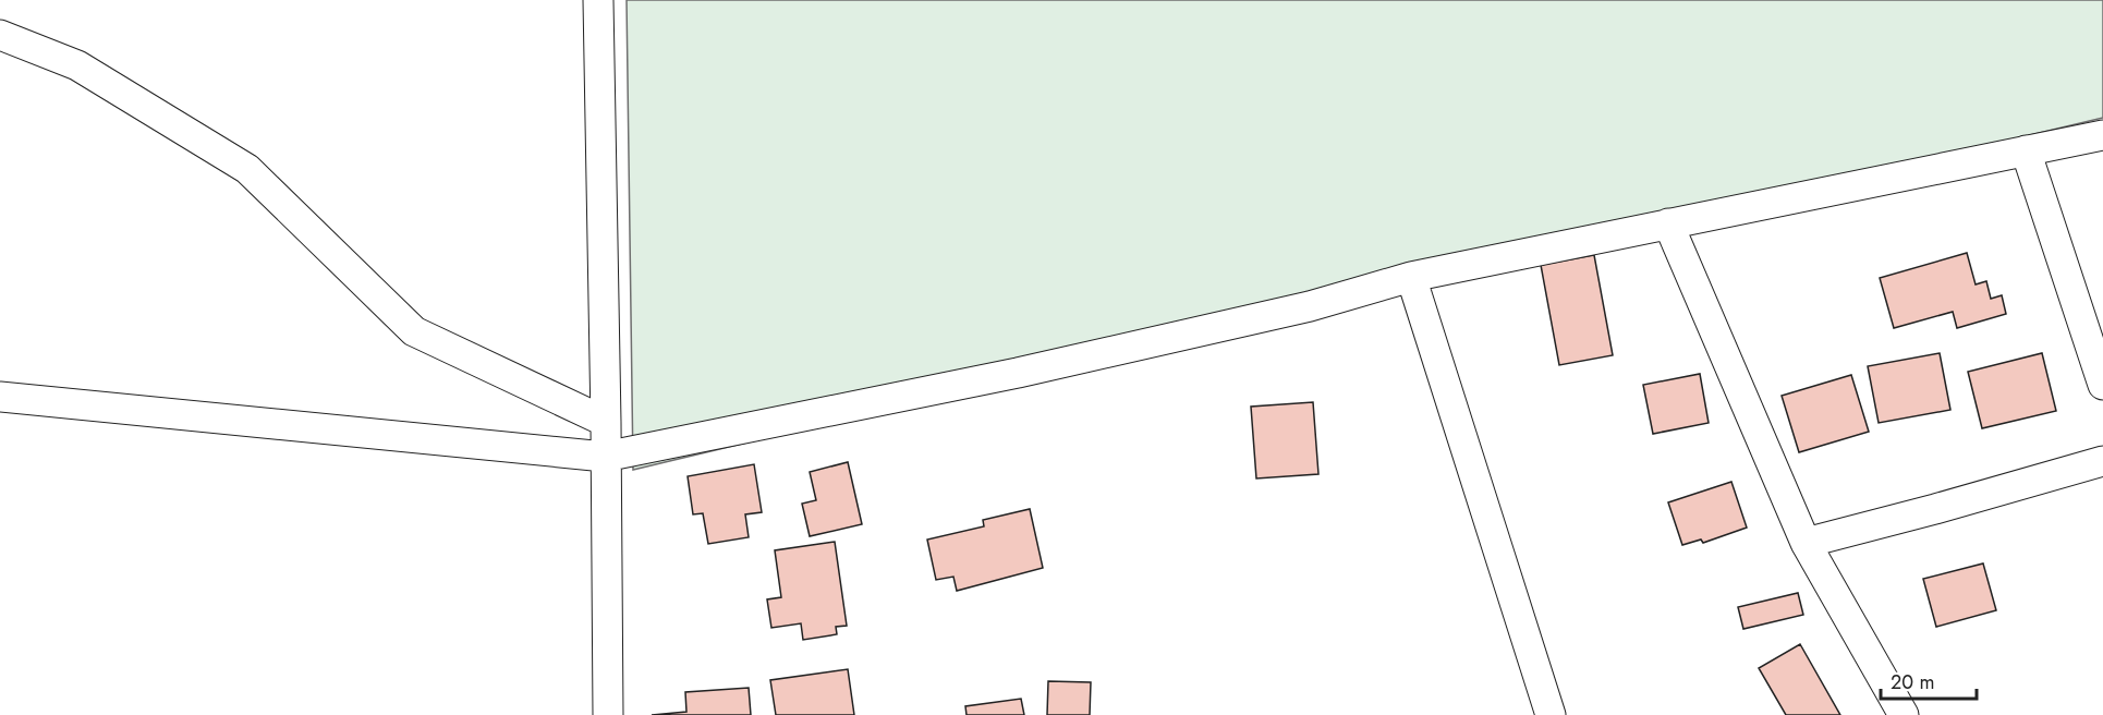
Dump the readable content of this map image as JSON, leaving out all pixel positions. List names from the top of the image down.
{
  "scale_bar": "20 m"
}
